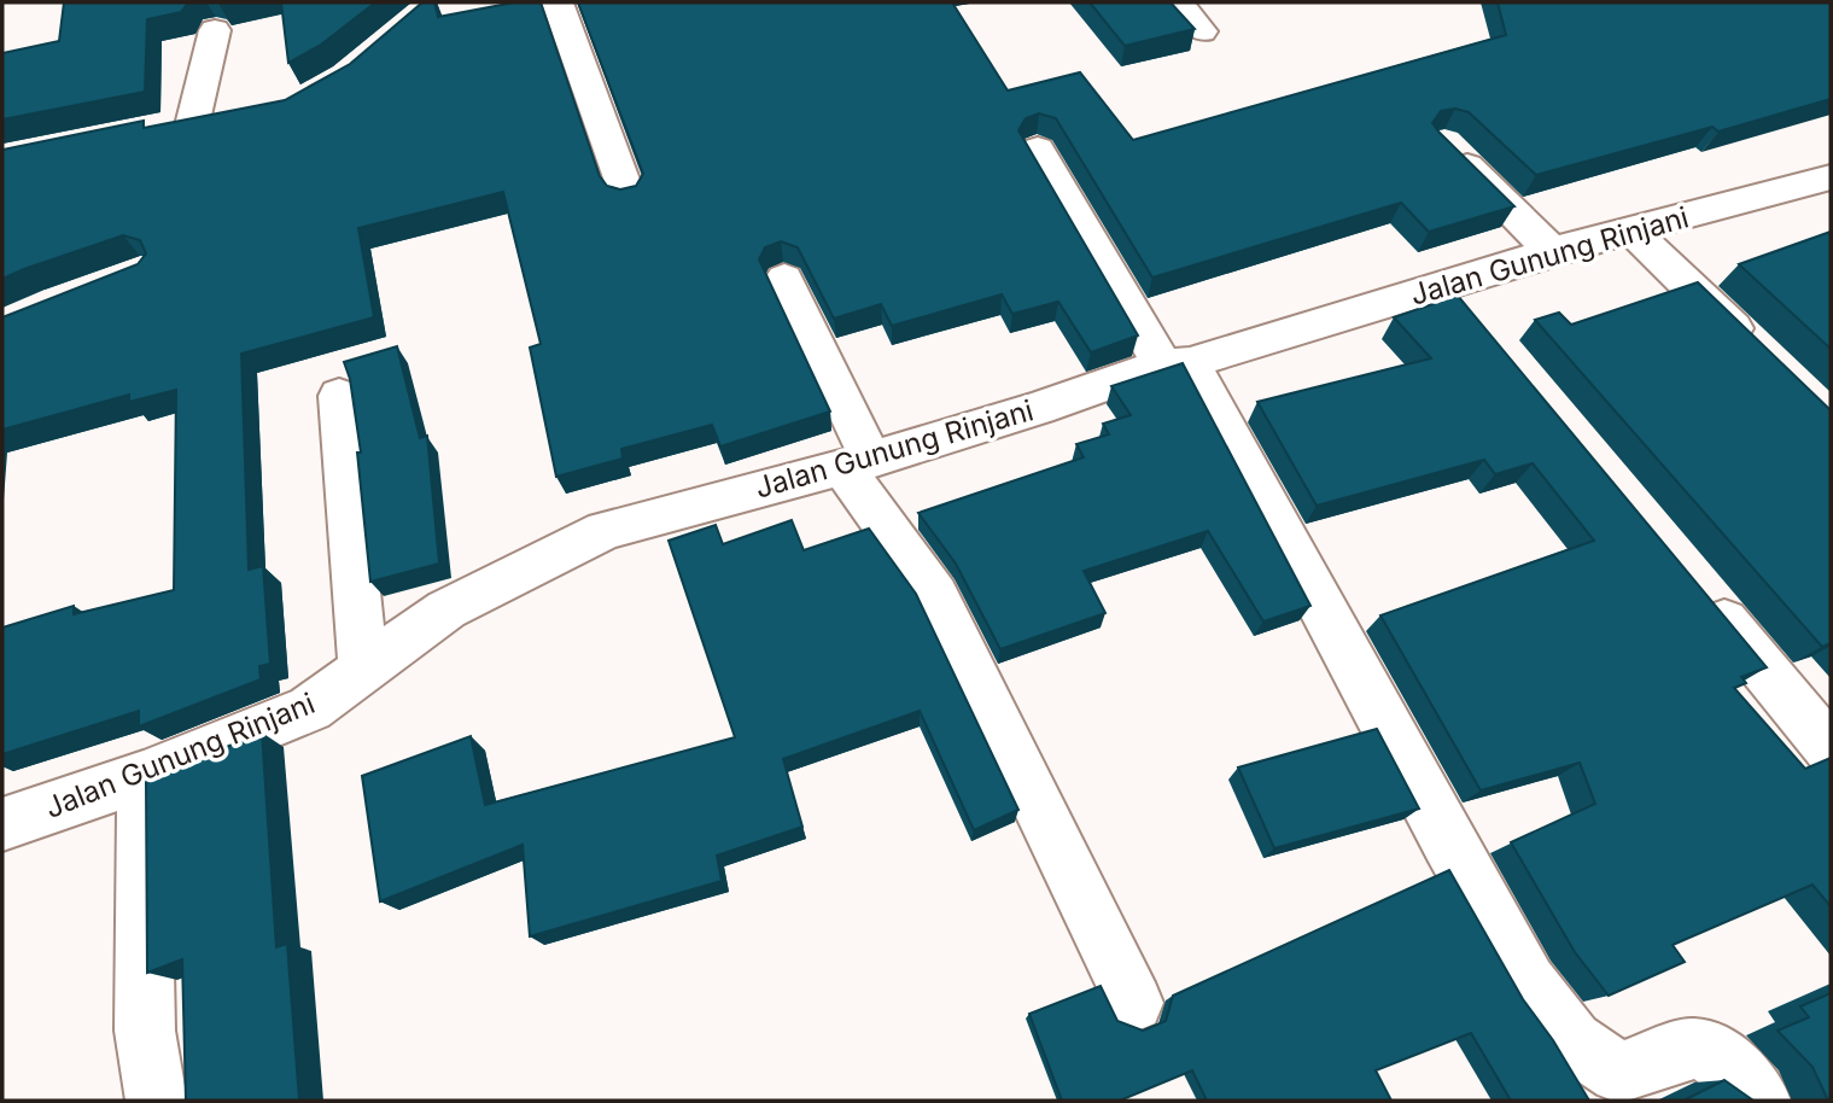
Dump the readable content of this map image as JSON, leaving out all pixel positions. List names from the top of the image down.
{
  "streets": {
    "street": ["Jalan Gunung Rinjani"]
  }
}
